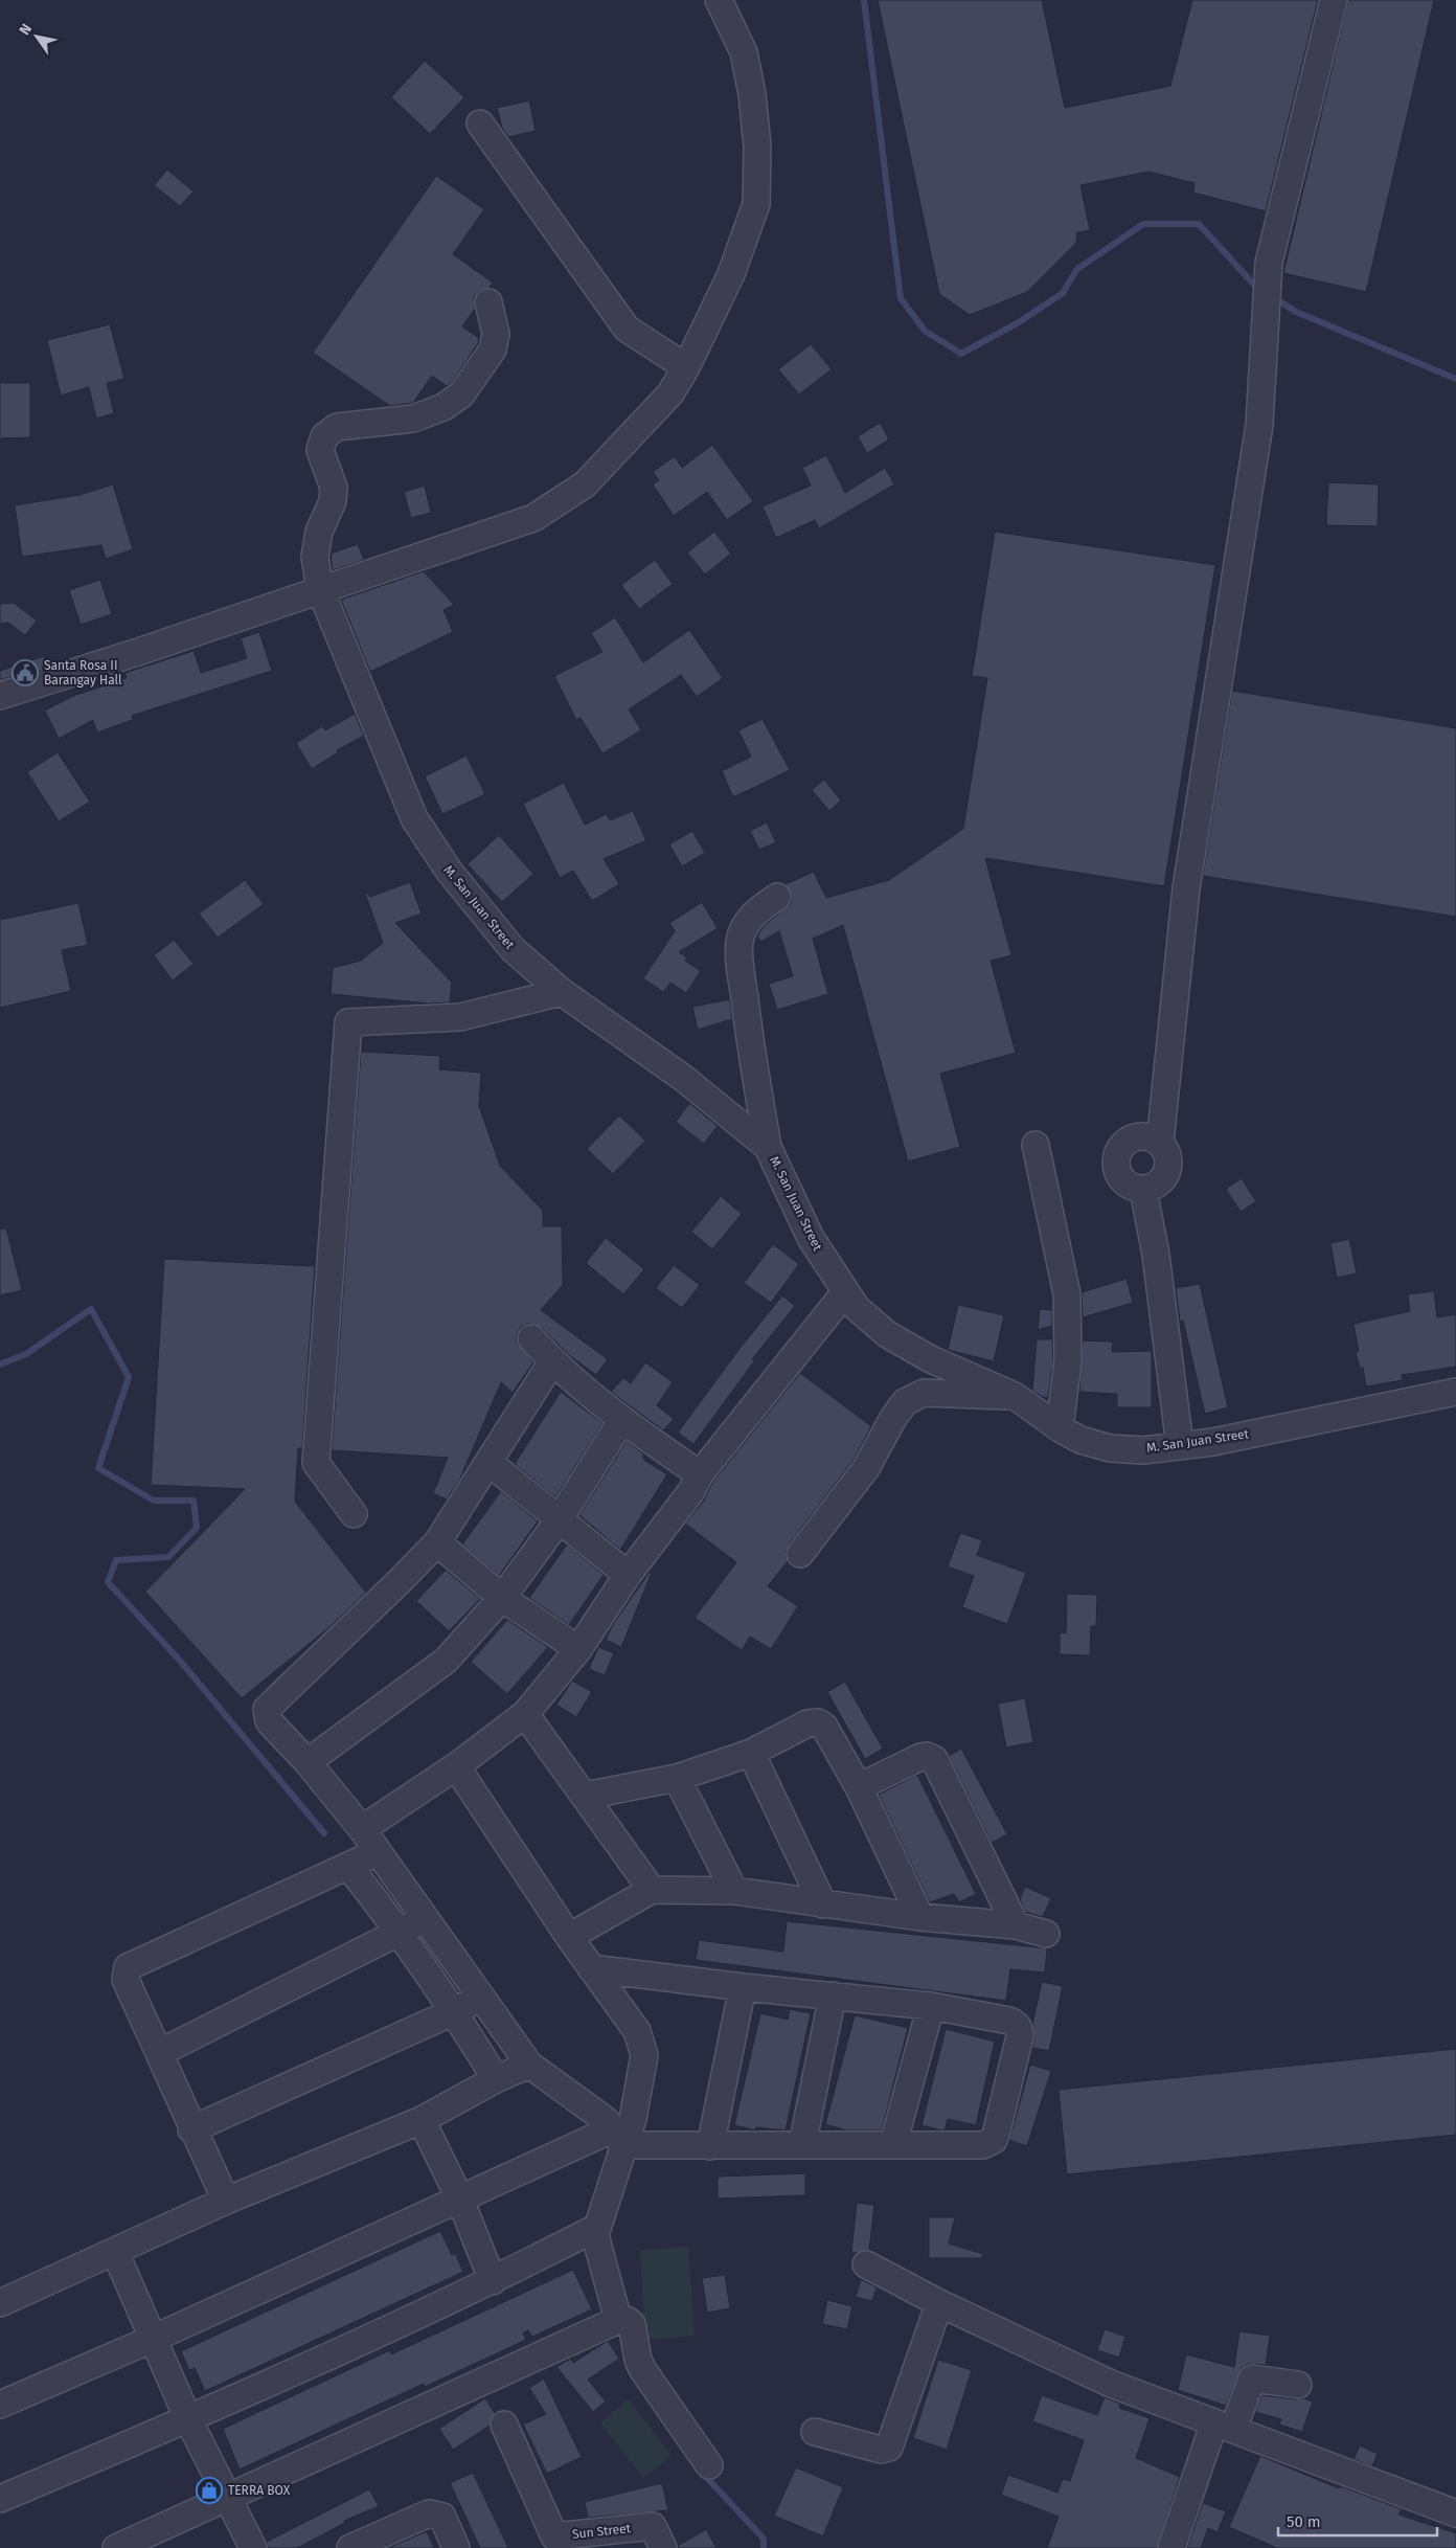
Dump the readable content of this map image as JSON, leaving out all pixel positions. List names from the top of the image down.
{
  "streets": {
    "street": ["M. San Juan Street", "Sun Street"]
  },
  "places": {
    "public building": ["Santa Rosa II Barangay Hall"],
    "shop": ["TERRA BOX"]
  },
  "scale_bar": "50 m",
  "north": "top left"
}
